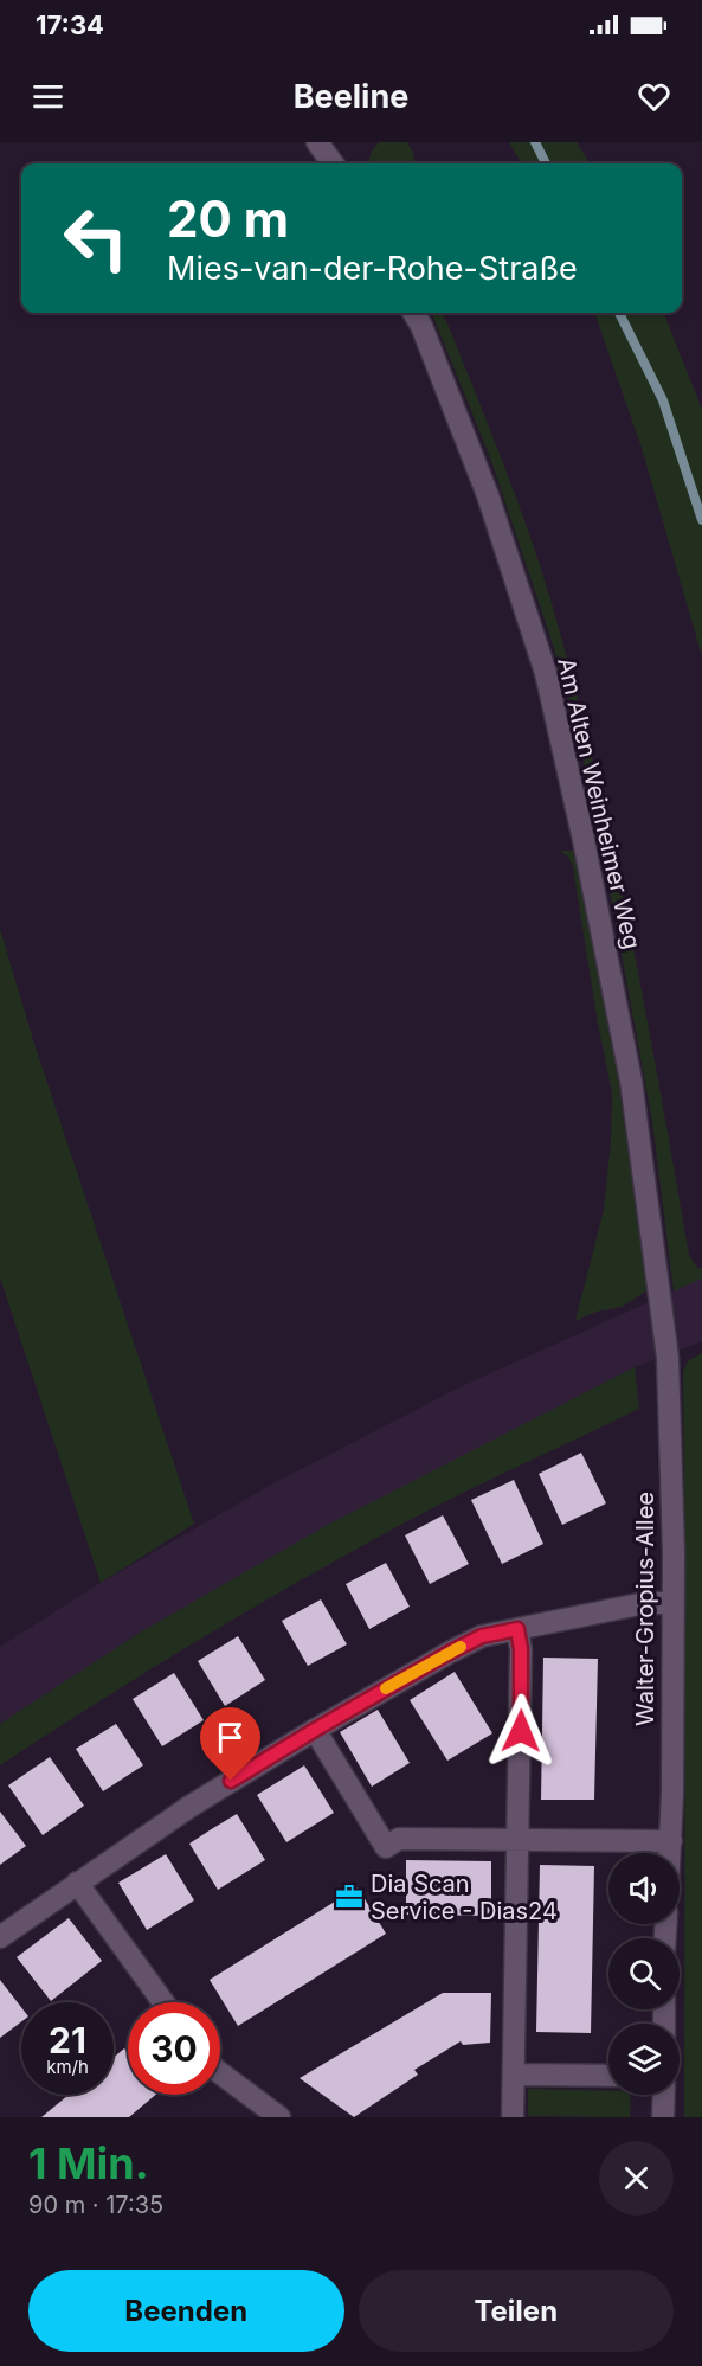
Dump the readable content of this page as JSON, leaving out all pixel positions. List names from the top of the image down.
{
  "streets": {
    "street": ["Am Alten Weinheimer Weg", "Walter-Gropius-Allee"]
  },
  "crossings": [
    ["Am Alten Weinheimer Weg", "Walter-Gropius-Allee"]
  ],
  "places": {
    "office": ["Dia Scan Service - Dias24"]
  },
  "page": {
    "status": "17:34",
    "header": "Beeline",
    "turn": ["20 m", "Mies-van-der-Rohe-Straße"],
    "speed": "21 km/h",
    "limit": "30",
    "heading": ["1 Min.", "90 m · 17:35"],
    "buttons": ["Beenden", "Teilen"]
  }
}
